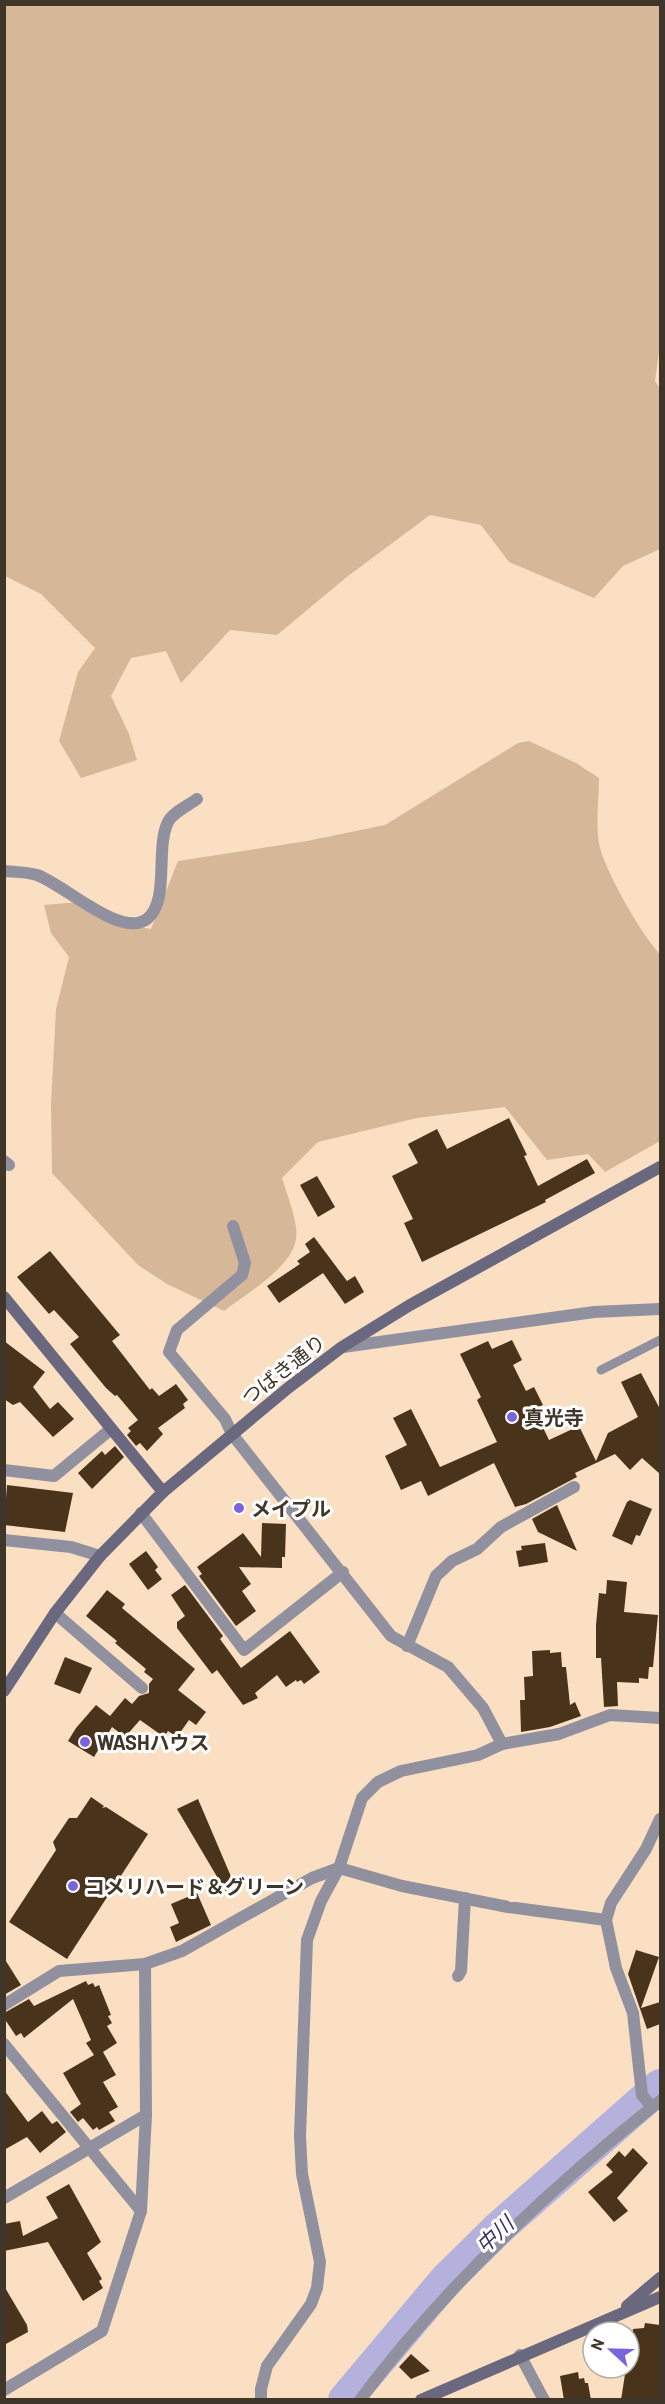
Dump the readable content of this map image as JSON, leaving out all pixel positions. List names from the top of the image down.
{
  "streets": {
    "main road": ["つばき通り"]
  },
  "water": ["中川"],
  "places": [
    "真光寺",
    "メイプル",
    "WASHハウス",
    "コメリハード＆グリーン"
  ],
  "north": "left"
}
